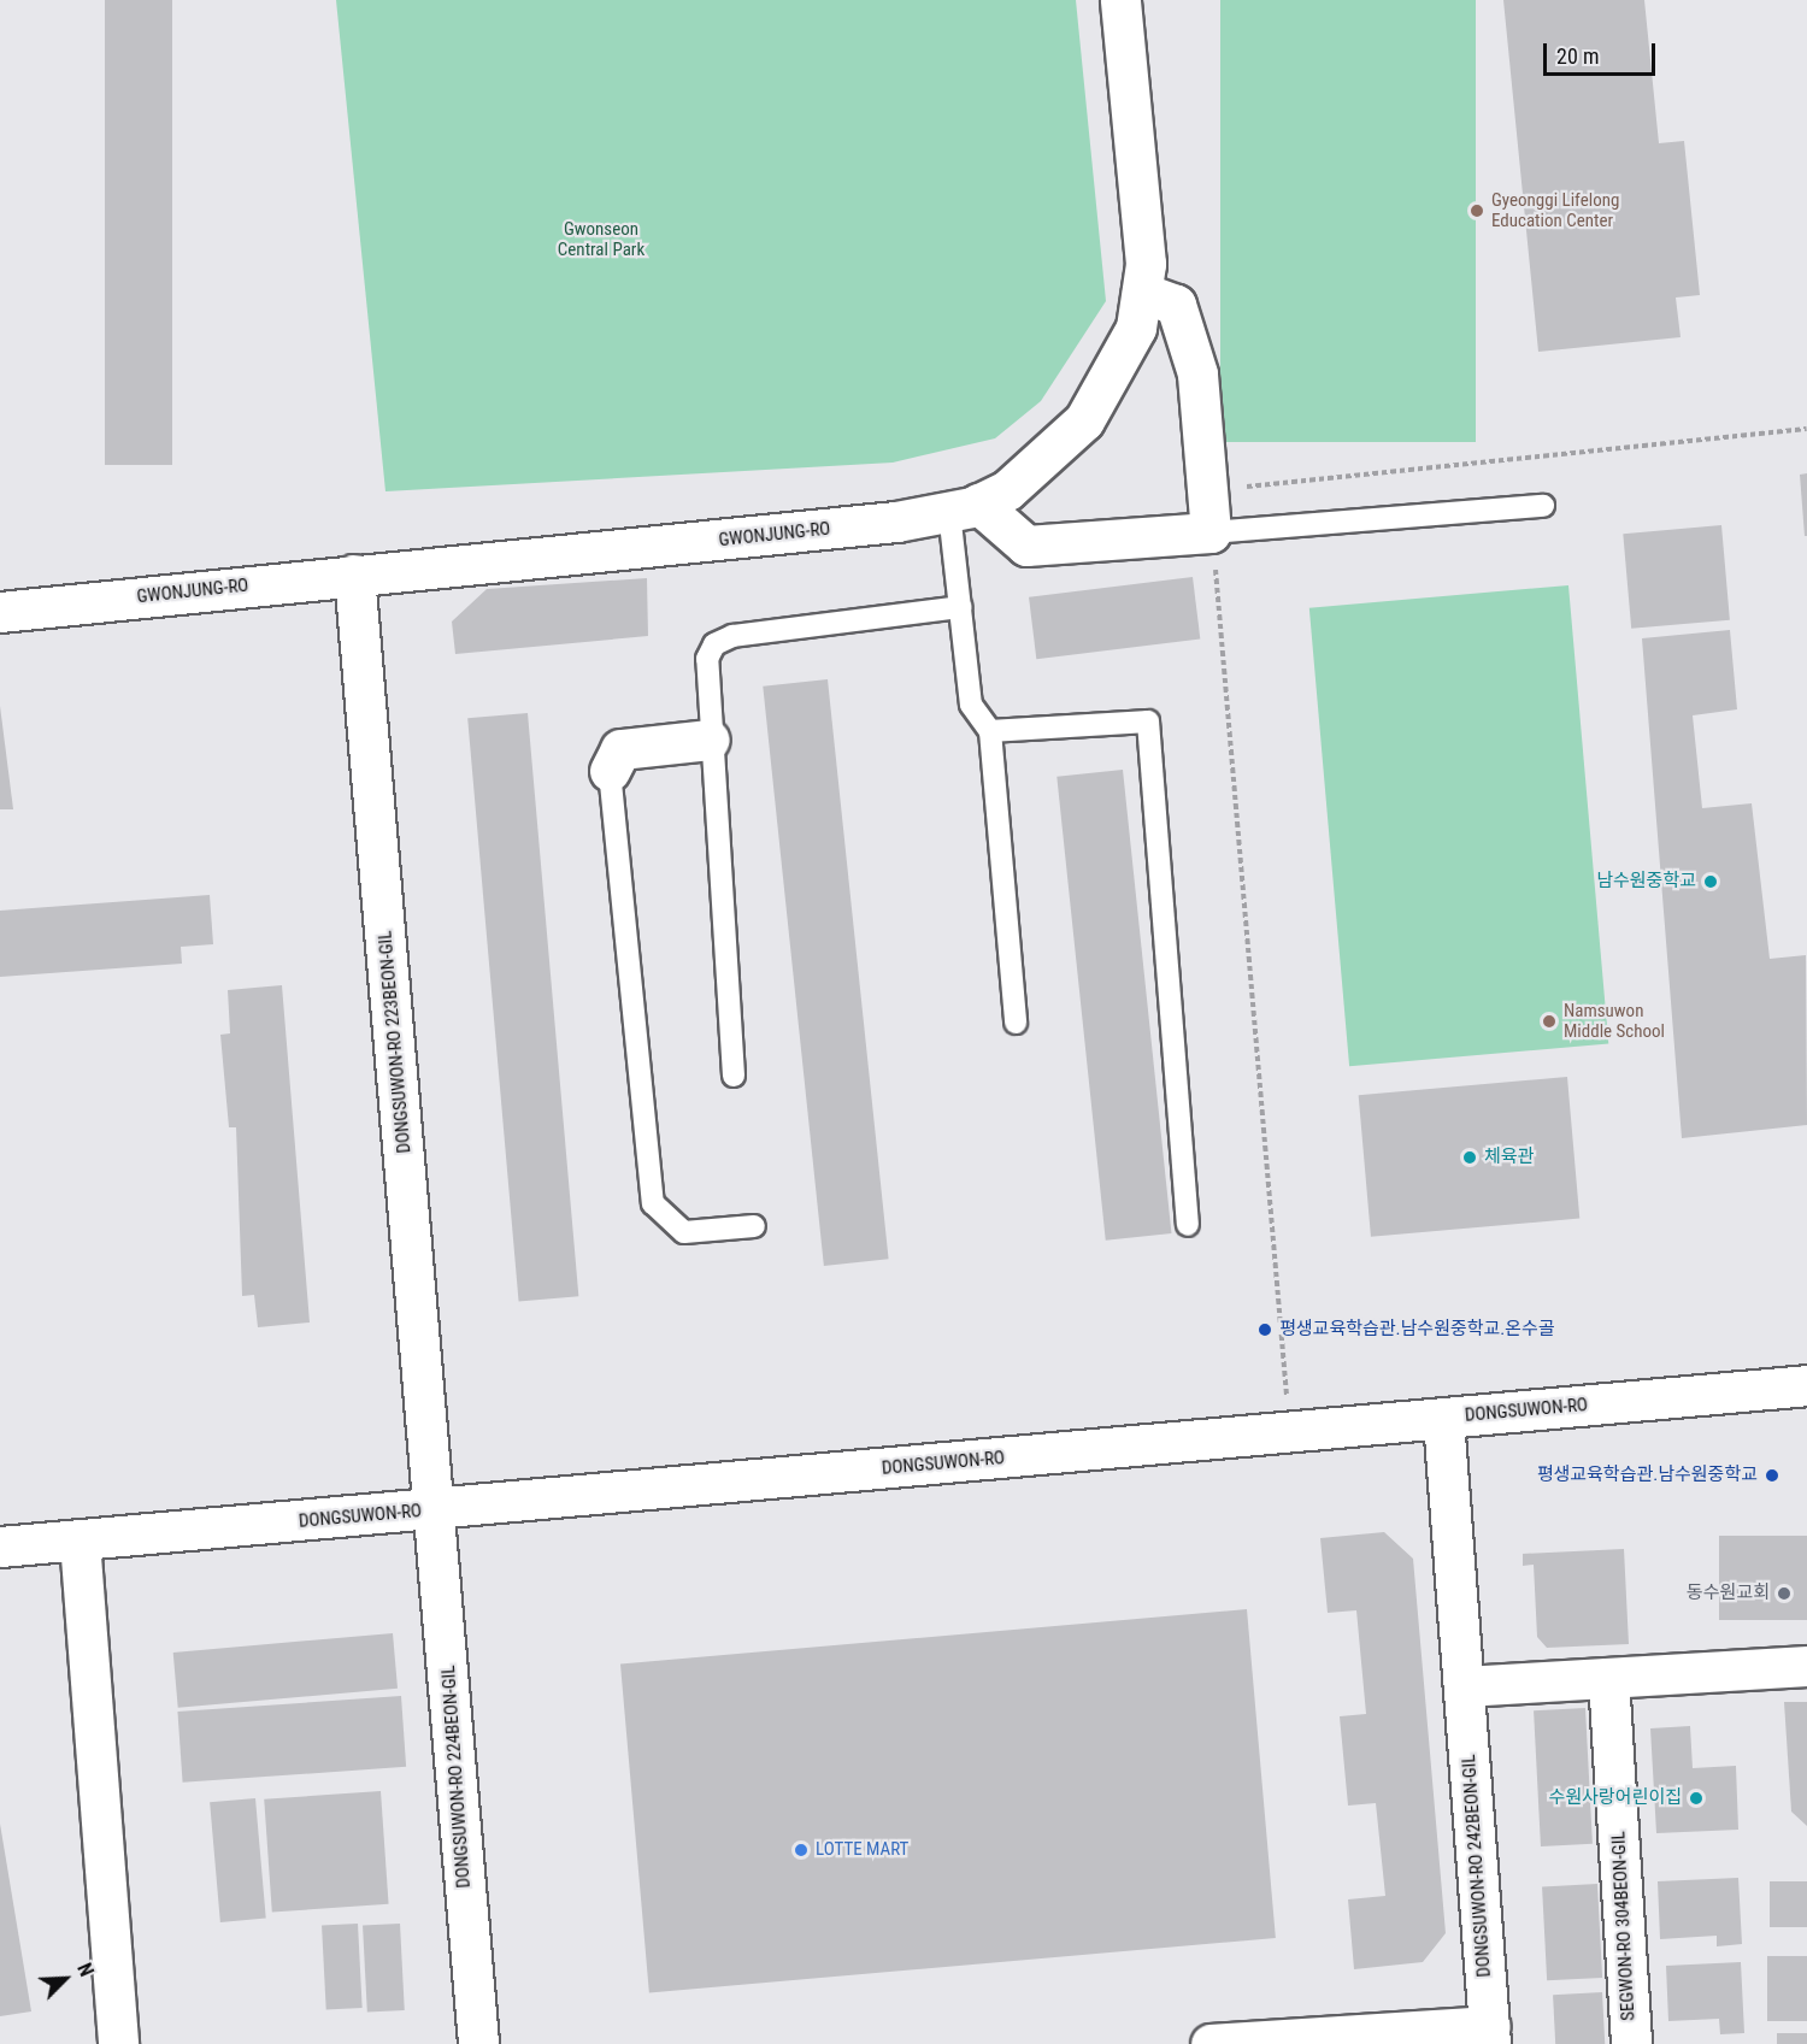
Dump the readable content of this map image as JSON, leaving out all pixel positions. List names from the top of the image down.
{
  "streets": {
    "street": [
      "GWONJUNG-RO",
      "DONGSUWON-RO 223BEON-GIL",
      "DONGSUWON-RO",
      "DONGSUWON-RO 224BEON-GIL",
      "DONGSUWON-RO 242BEON-GIL",
      "SEGWON-RO 304BEON-GIL"
    ]
  },
  "crossings": [
    ["GWONJUNG-RO", "DONGSUWON-RO 223BEON-GIL"],
    ["DONGSUWON-RO 223BEON-GIL", "DONGSUWON-RO"],
    ["DONGSUWON-RO 223BEON-GIL", "DONGSUWON-RO 224BEON-GIL"],
    ["DONGSUWON-RO", "DONGSUWON-RO 224BEON-GIL"],
    ["DONGSUWON-RO", "DONGSUWON-RO 242BEON-GIL"]
  ],
  "parks": ["Gwonseon Central Park"],
  "places": [
    "Gyeonggi Lifelong Education Center",
    "남수원중학교",
    "Namsuwon Middle School",
    "체육관",
    "평생교육학습관.남수원중학교.온수골",
    "평생교육학습관.남수원중학교",
    "동수원교회",
    "수원사랑어린이집",
    "LOTTE MART"
  ],
  "scale_bar": "20 m",
  "north": "top right"
}
